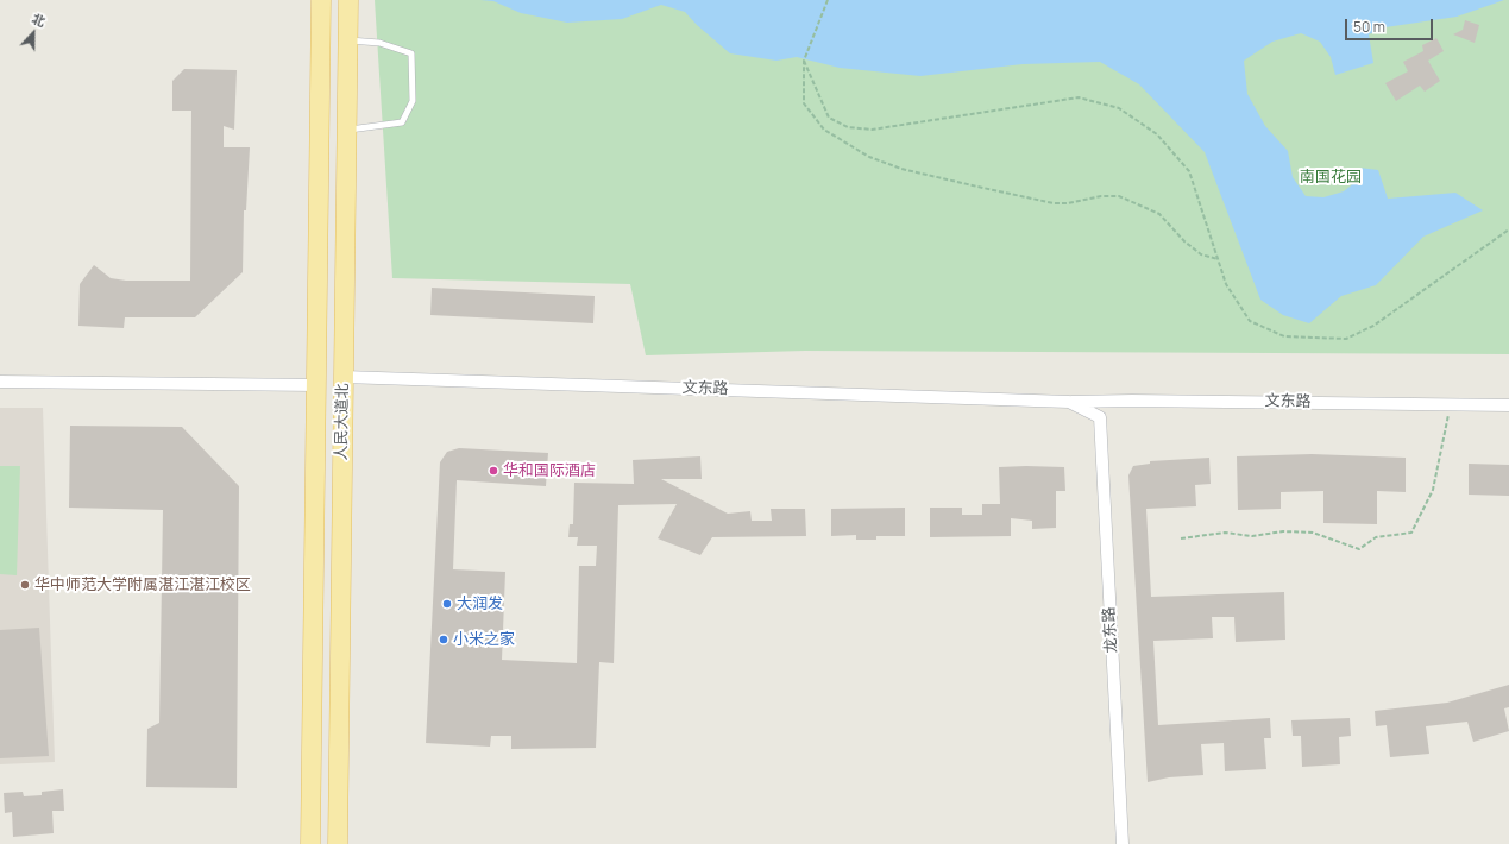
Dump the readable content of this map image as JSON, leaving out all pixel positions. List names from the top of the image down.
{
  "streets": {
    "main road": ["人民大道北"],
    "street": ["文东路", "龙东路"]
  },
  "crossings": [
    ["文东路", "人民大道北"],
    ["文东路", "龙东路"]
  ],
  "parks": ["南国花园"],
  "places": [
    "华和国际酒店",
    "华中师范大学附属湛江湛江校区",
    "大润发",
    "小米之家"
  ],
  "scale_bar": "50 m",
  "north": "top"
}
